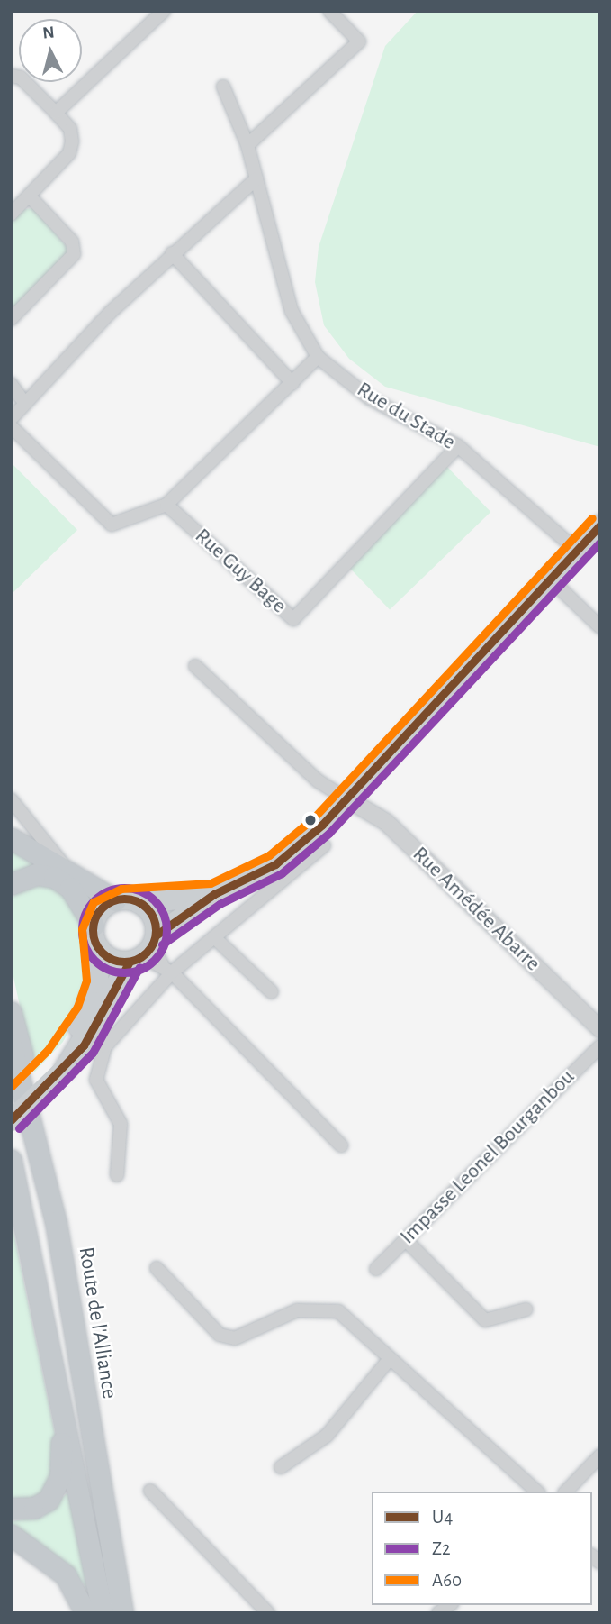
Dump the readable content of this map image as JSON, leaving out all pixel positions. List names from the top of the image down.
{
  "streets": {
    "highway": ["Route de l'Alliance"],
    "street": [
      "Rue du Stade",
      "Rue Guy Bage",
      "Rue Amédée Abarre",
      "Impasse Leonel Bourganbou"
    ]
  },
  "crossings": [
    ["Rue du Stade", "Rue Guy Bage"]
  ],
  "lines": ["transit line A60", "transit line U4", "transit line Z2"],
  "legend": ["U4", "Z2", "A60"],
  "north": "top"
}
